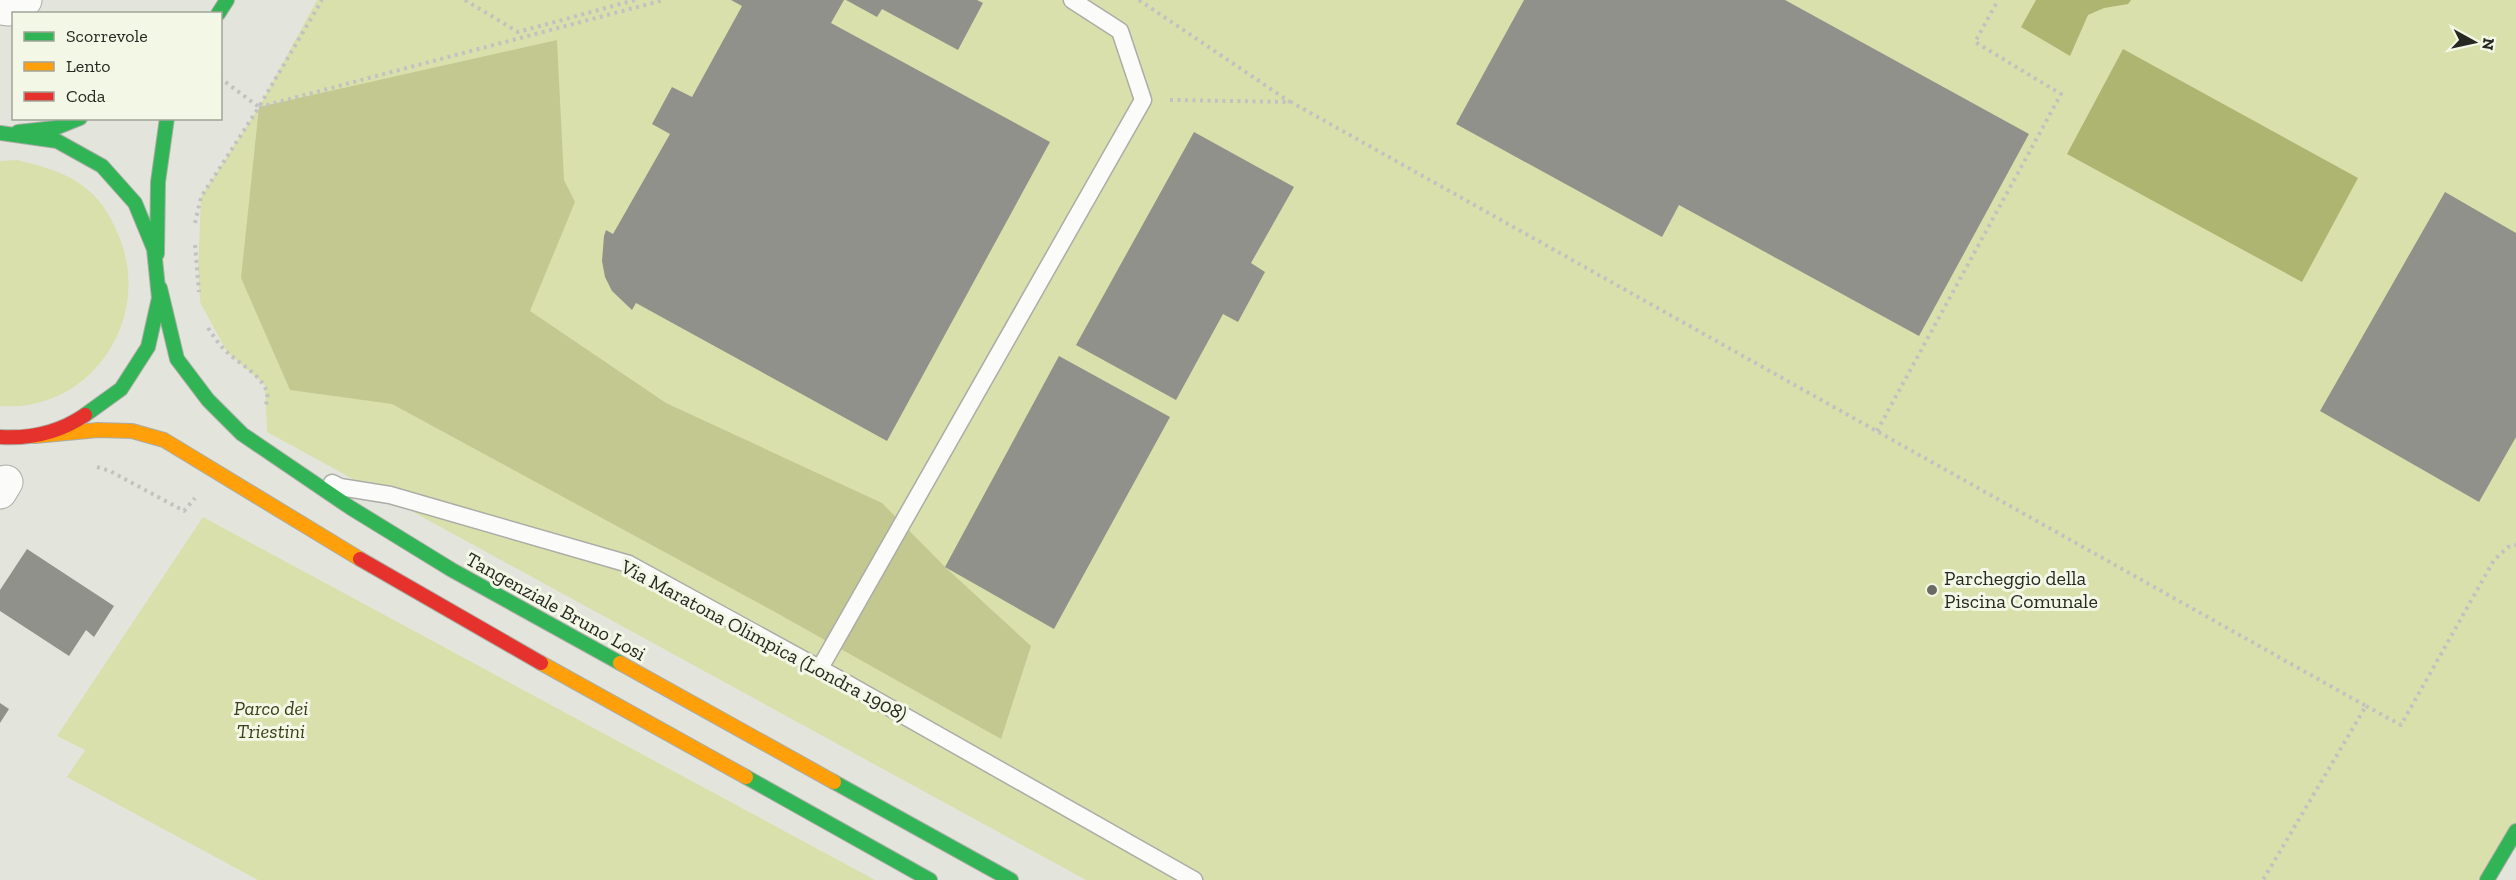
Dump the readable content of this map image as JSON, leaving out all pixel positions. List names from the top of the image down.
{
  "streets": {
    "main road": ["Tangenziale Bruno Losi"],
    "lane": ["Via Maratona Olimpica (Londra 1908)"]
  },
  "crossings": [
    ["Tangenziale Bruno Losi", "Via Maratona Olimpica (Londra 1908)"]
  ],
  "parks": ["Parco dei Triestini"],
  "places": ["Parcheggio della Piscina Comunale"],
  "legend": ["Scorrevole", "Lento", "Coda"],
  "north": "right"
}
